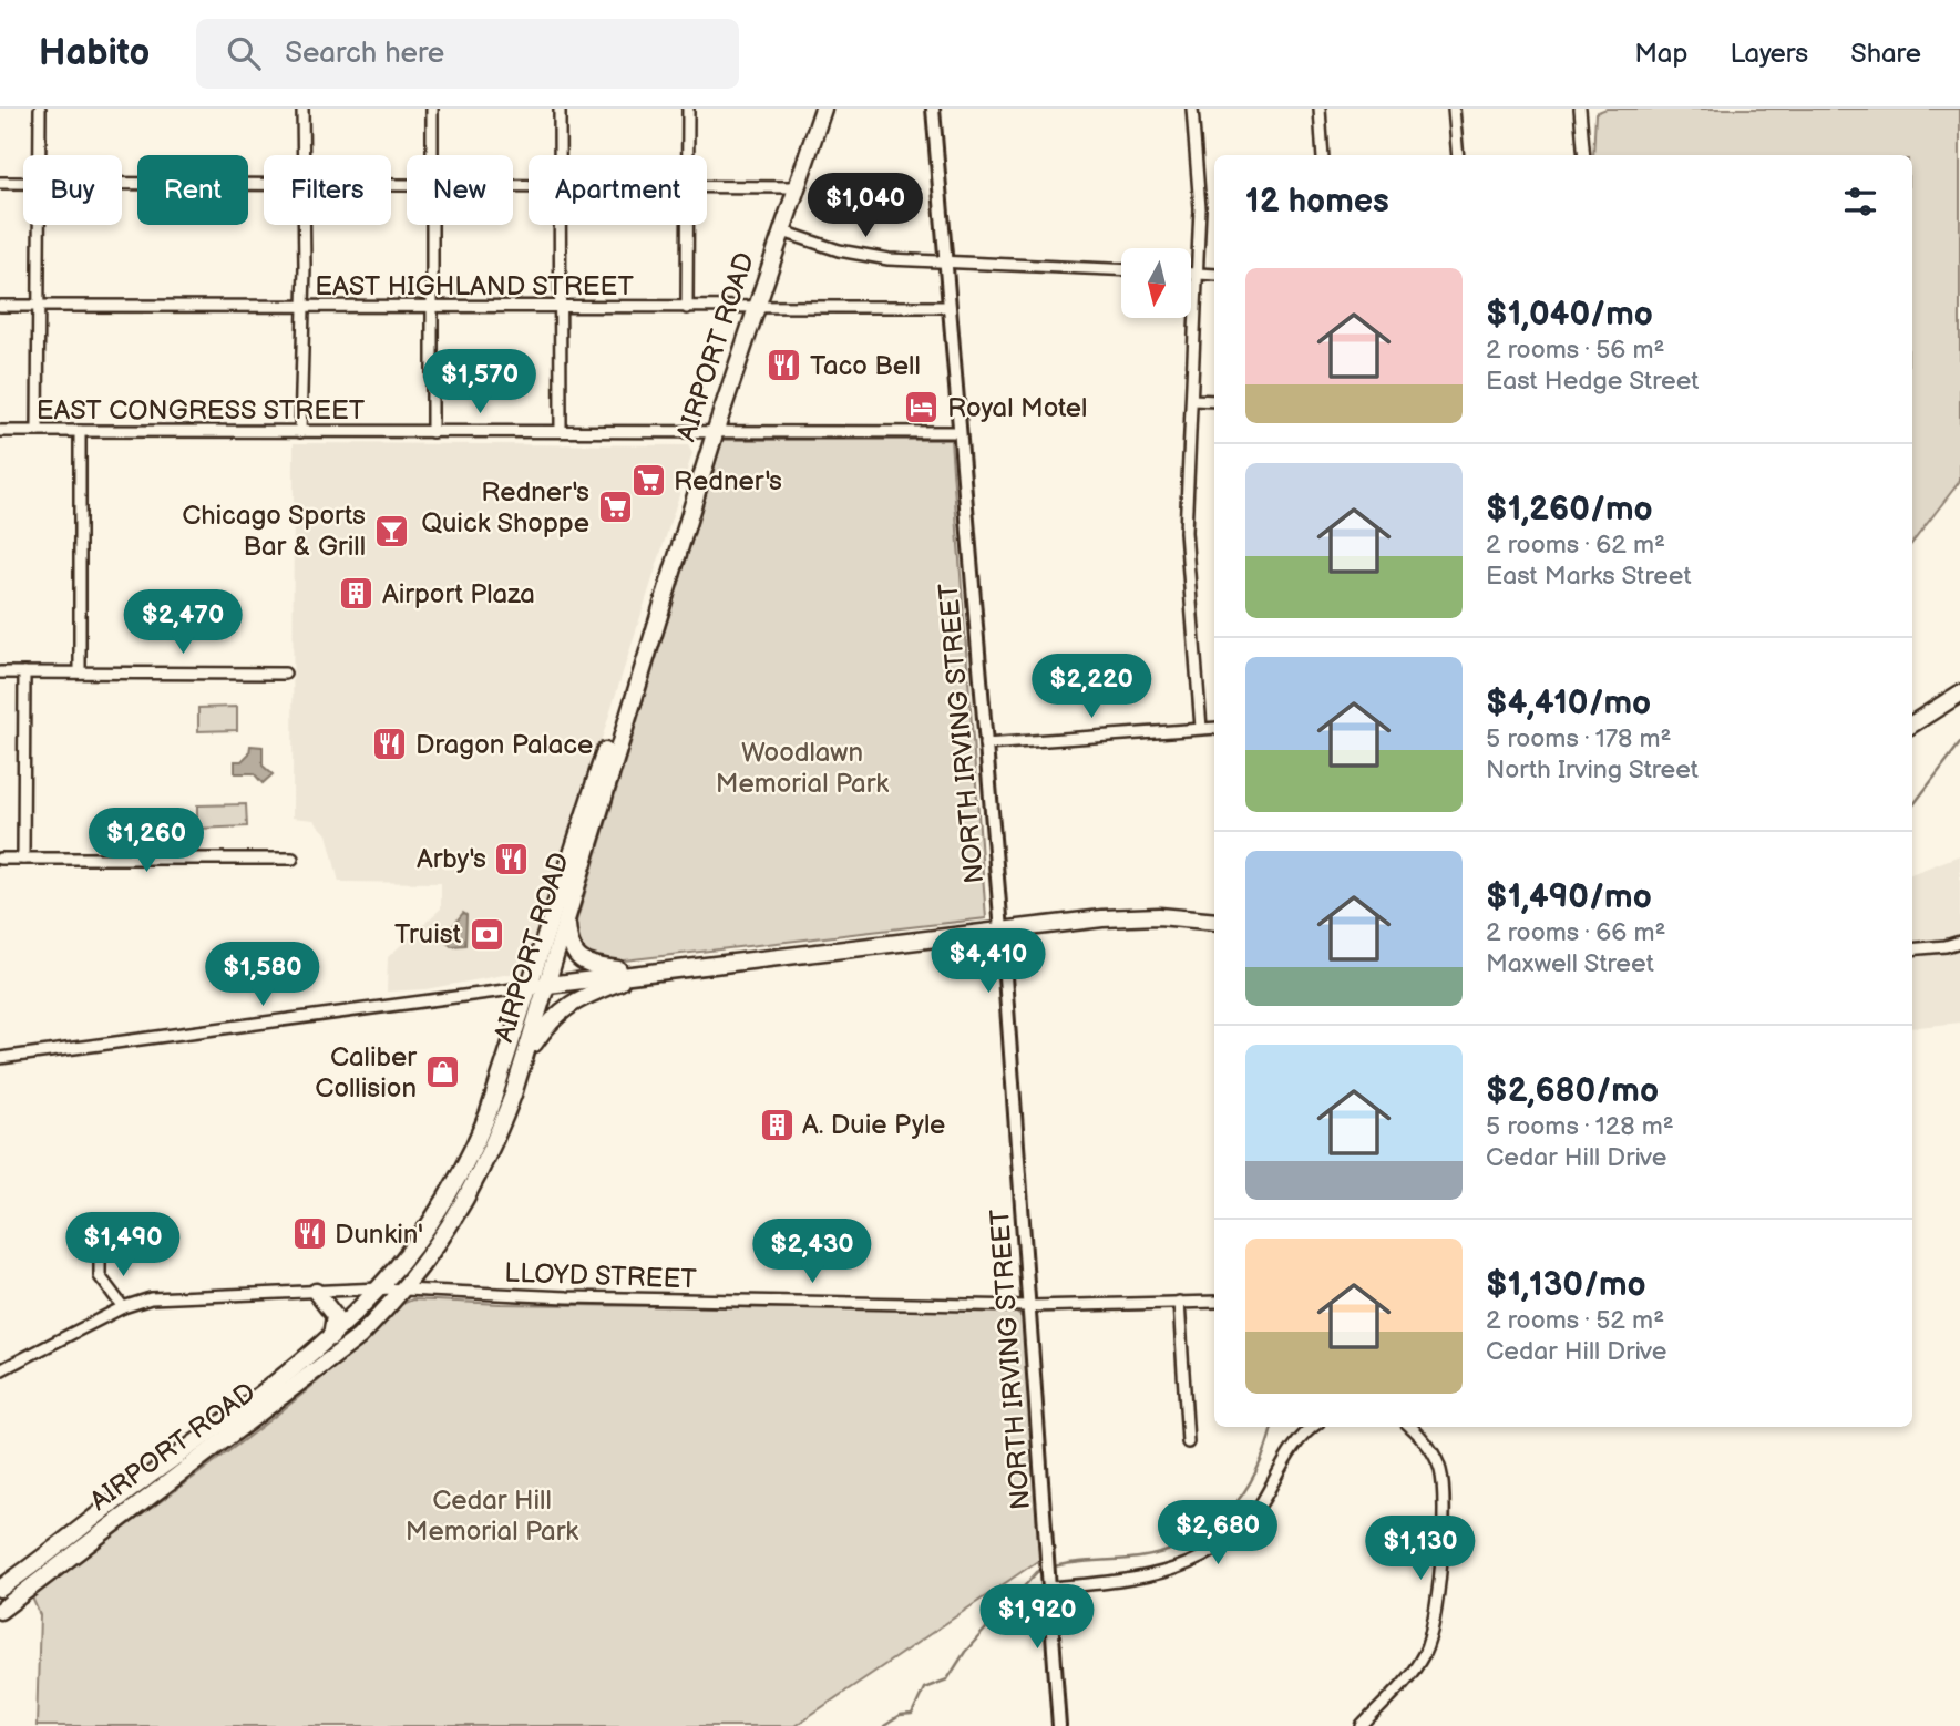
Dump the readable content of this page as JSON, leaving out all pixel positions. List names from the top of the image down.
{
  "streets": {
    "main road": ["AIRPORT ROAD"],
    "street": [
      "EAST HIGHLAND STREET",
      "EAST CONGRESS STREET",
      "NORTH IRVING STREET",
      "LLOYD STREET"
    ]
  },
  "crossings": [
    ["EAST HIGHLAND STREET", "AIRPORT ROAD"],
    ["EAST HIGHLAND STREET", "NORTH IRVING STREET"],
    ["AIRPORT ROAD", "EAST CONGRESS STREET"],
    ["AIRPORT ROAD", "LLOYD STREET"],
    ["EAST CONGRESS STREET", "NORTH IRVING STREET"],
    ["NORTH IRVING STREET", "LLOYD STREET"]
  ],
  "parks": ["Woodlawn Memorial Park", "Cedar Hill Memorial Park"],
  "places": {
    "restaurant": [
      "Taco Bell",
      "Dragon Palace",
      "Arby's",
      "Dunkin'"
    ],
    "hotel": ["Royal Motel"],
    "supermarket": ["Redner's", "Redner's Quick Shoppe"],
    "bar": ["Chicago Sports Bar & Grill"],
    "building": ["Airport Plaza", "A. Duie Pyle"],
    "bank": ["Truist"],
    "shop": ["Caliber Collision"]
  },
  "north": "bottom",
  "page": {
    "header": "Habito",
    "search": "Search here",
    "nav": ["Map", "Layers", "Share"],
    "chip": [
      "Buy",
      "Rent",
      "Filters",
      "New",
      "Apartment"
    ],
    "heading": "12 homes",
    "price": [
      "$1,040",
      "$1,570",
      "$2,470",
      "$2,220",
      "$1,260",
      "$4,410",
      "$1,580",
      "$1,490",
      "$2,430",
      "$2,680",
      "$1,130",
      "$1,920"
    ],
    "list": [
      {
        "name": "$1,040/mo",
        "note": "2 rooms · 56 m² · East Hedge Street"
      },
      {
        "name": "$1,260/mo",
        "note": "2 rooms · 62 m² · East Marks Street"
      },
      {
        "name": "$4,410/mo",
        "note": "5 rooms · 178 m² · North Irving Street"
      },
      {
        "name": "$1,490/mo",
        "note": "2 rooms · 66 m² · Maxwell Street"
      },
      {
        "name": "$2,680/mo",
        "note": "5 rooms · 128 m² · Cedar Hill Drive"
      },
      {
        "name": "$1,130/mo",
        "note": "2 rooms · 52 m² · Cedar Hill Drive"
      }
    ]
  }
}
